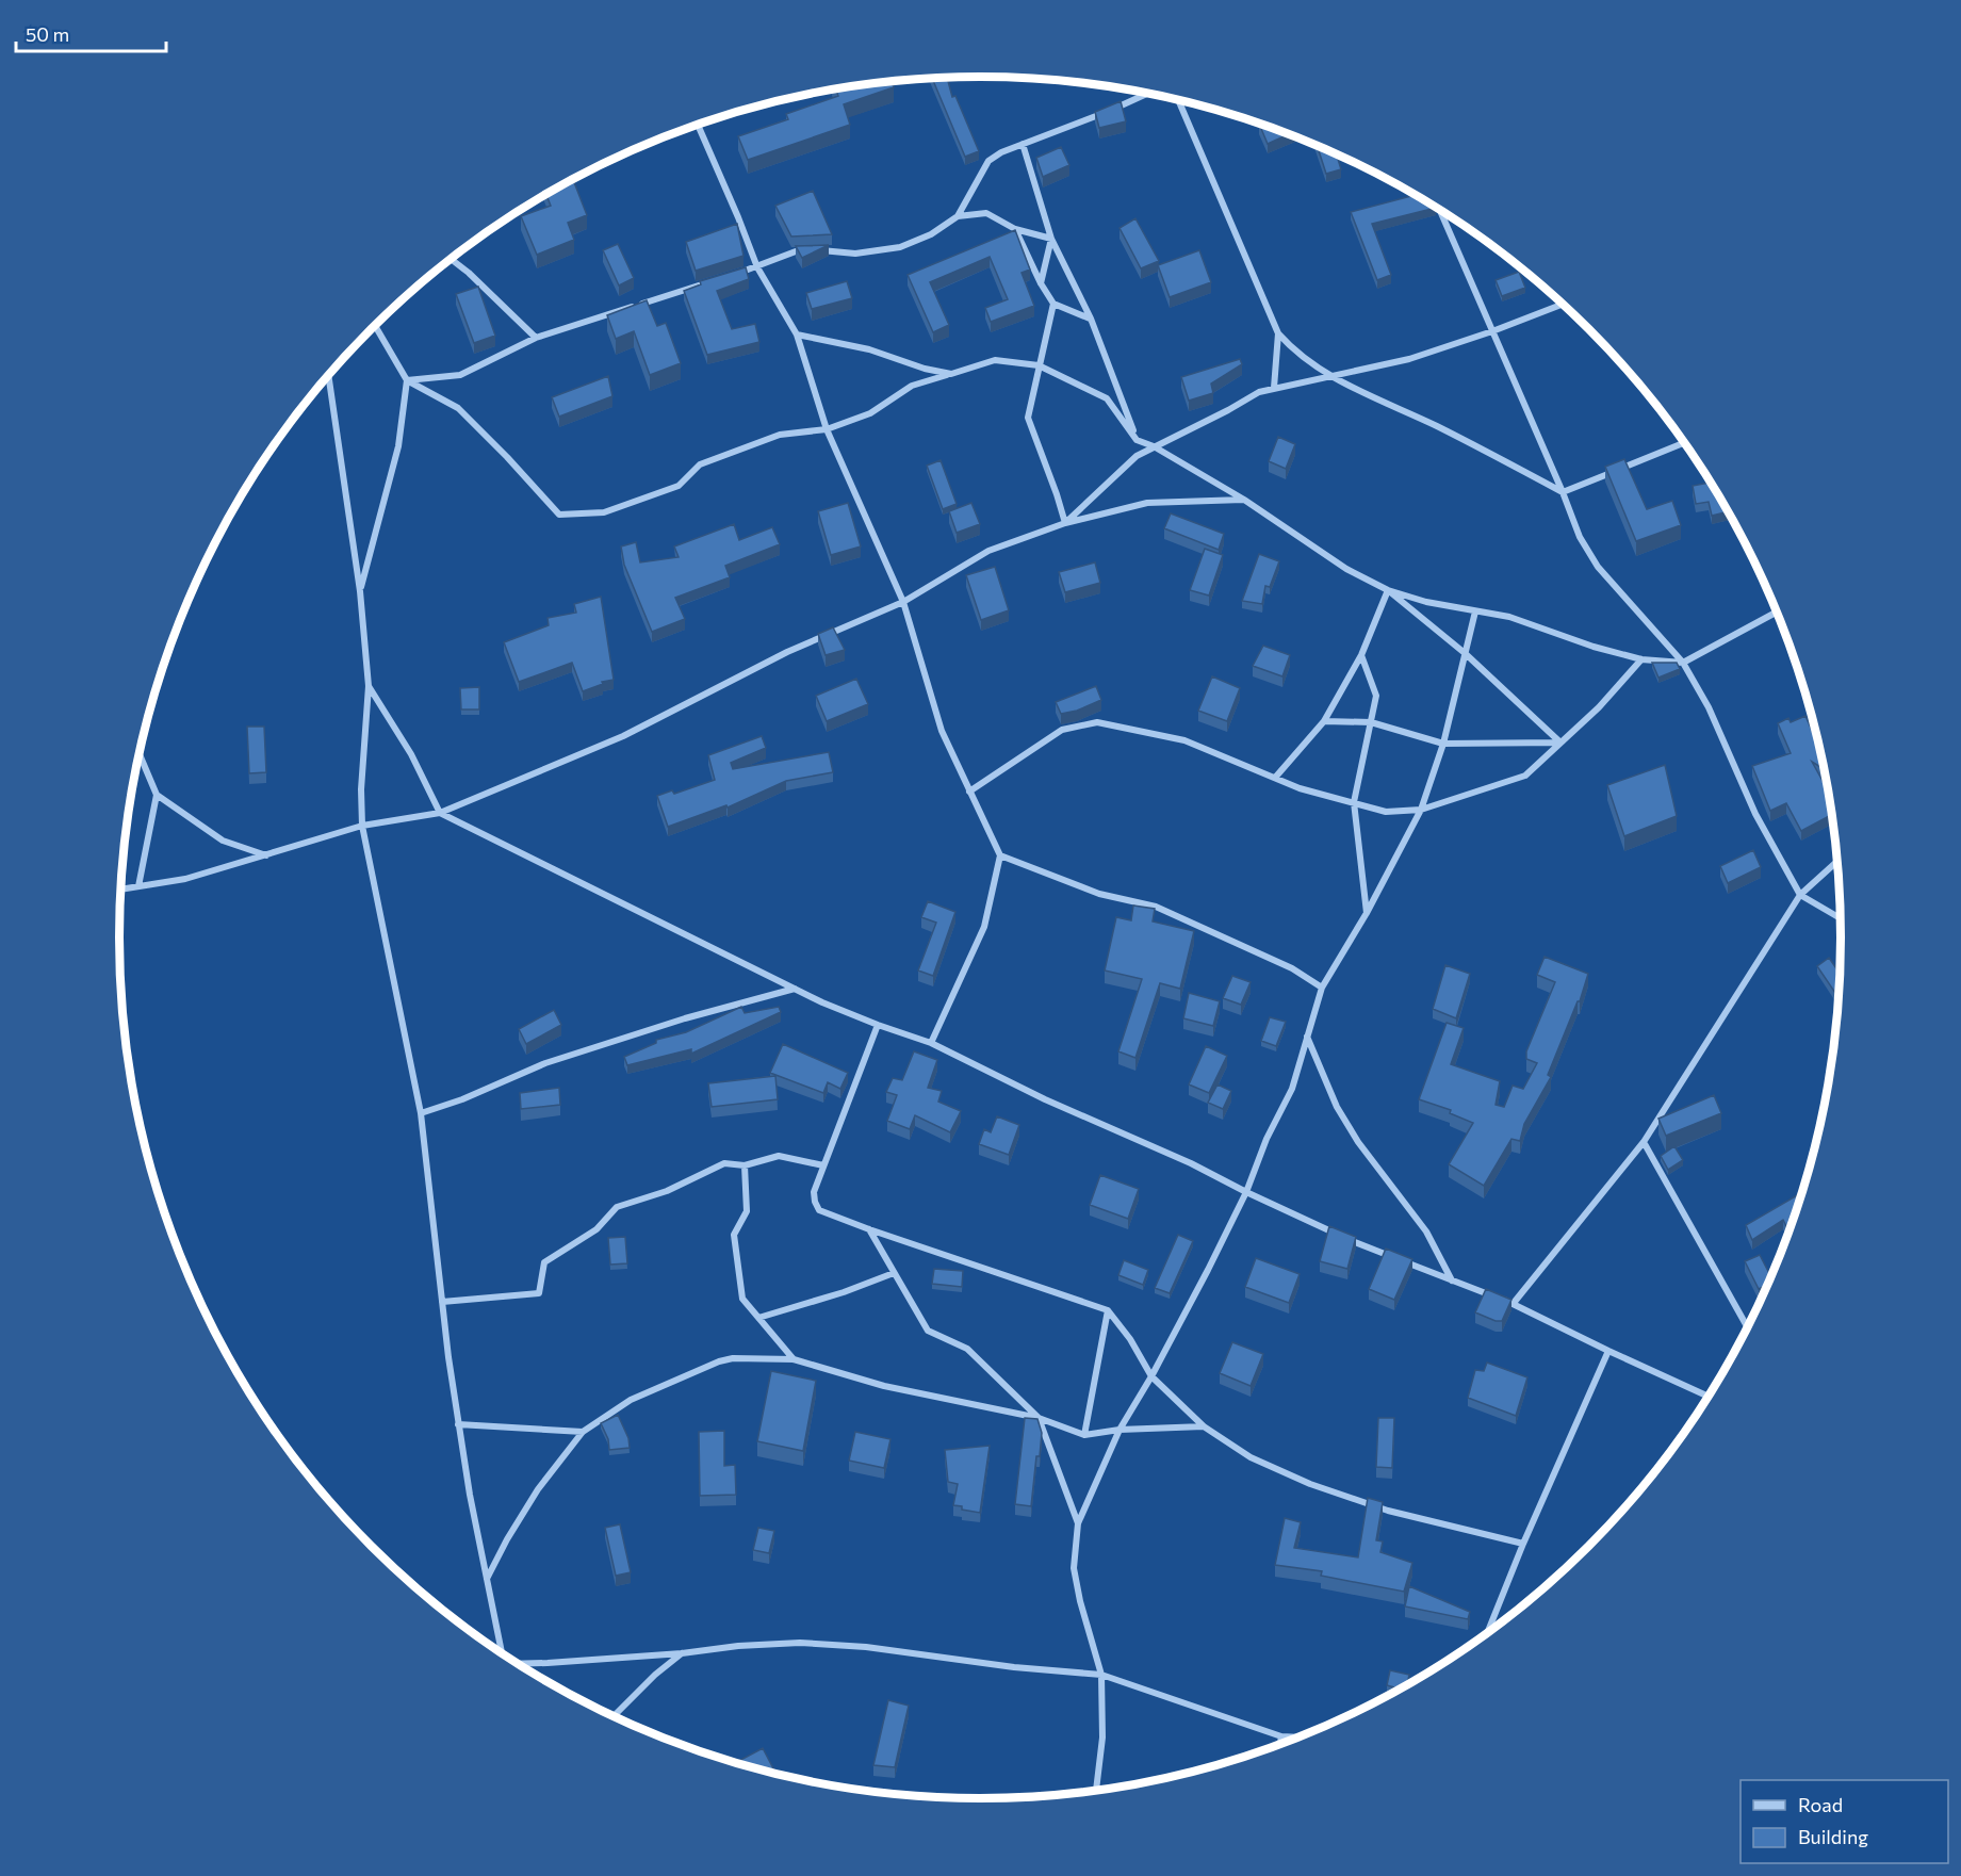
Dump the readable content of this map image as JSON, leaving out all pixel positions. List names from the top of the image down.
{
  "legend": ["Road", "Building"],
  "scale_bar": "50 m"
}
